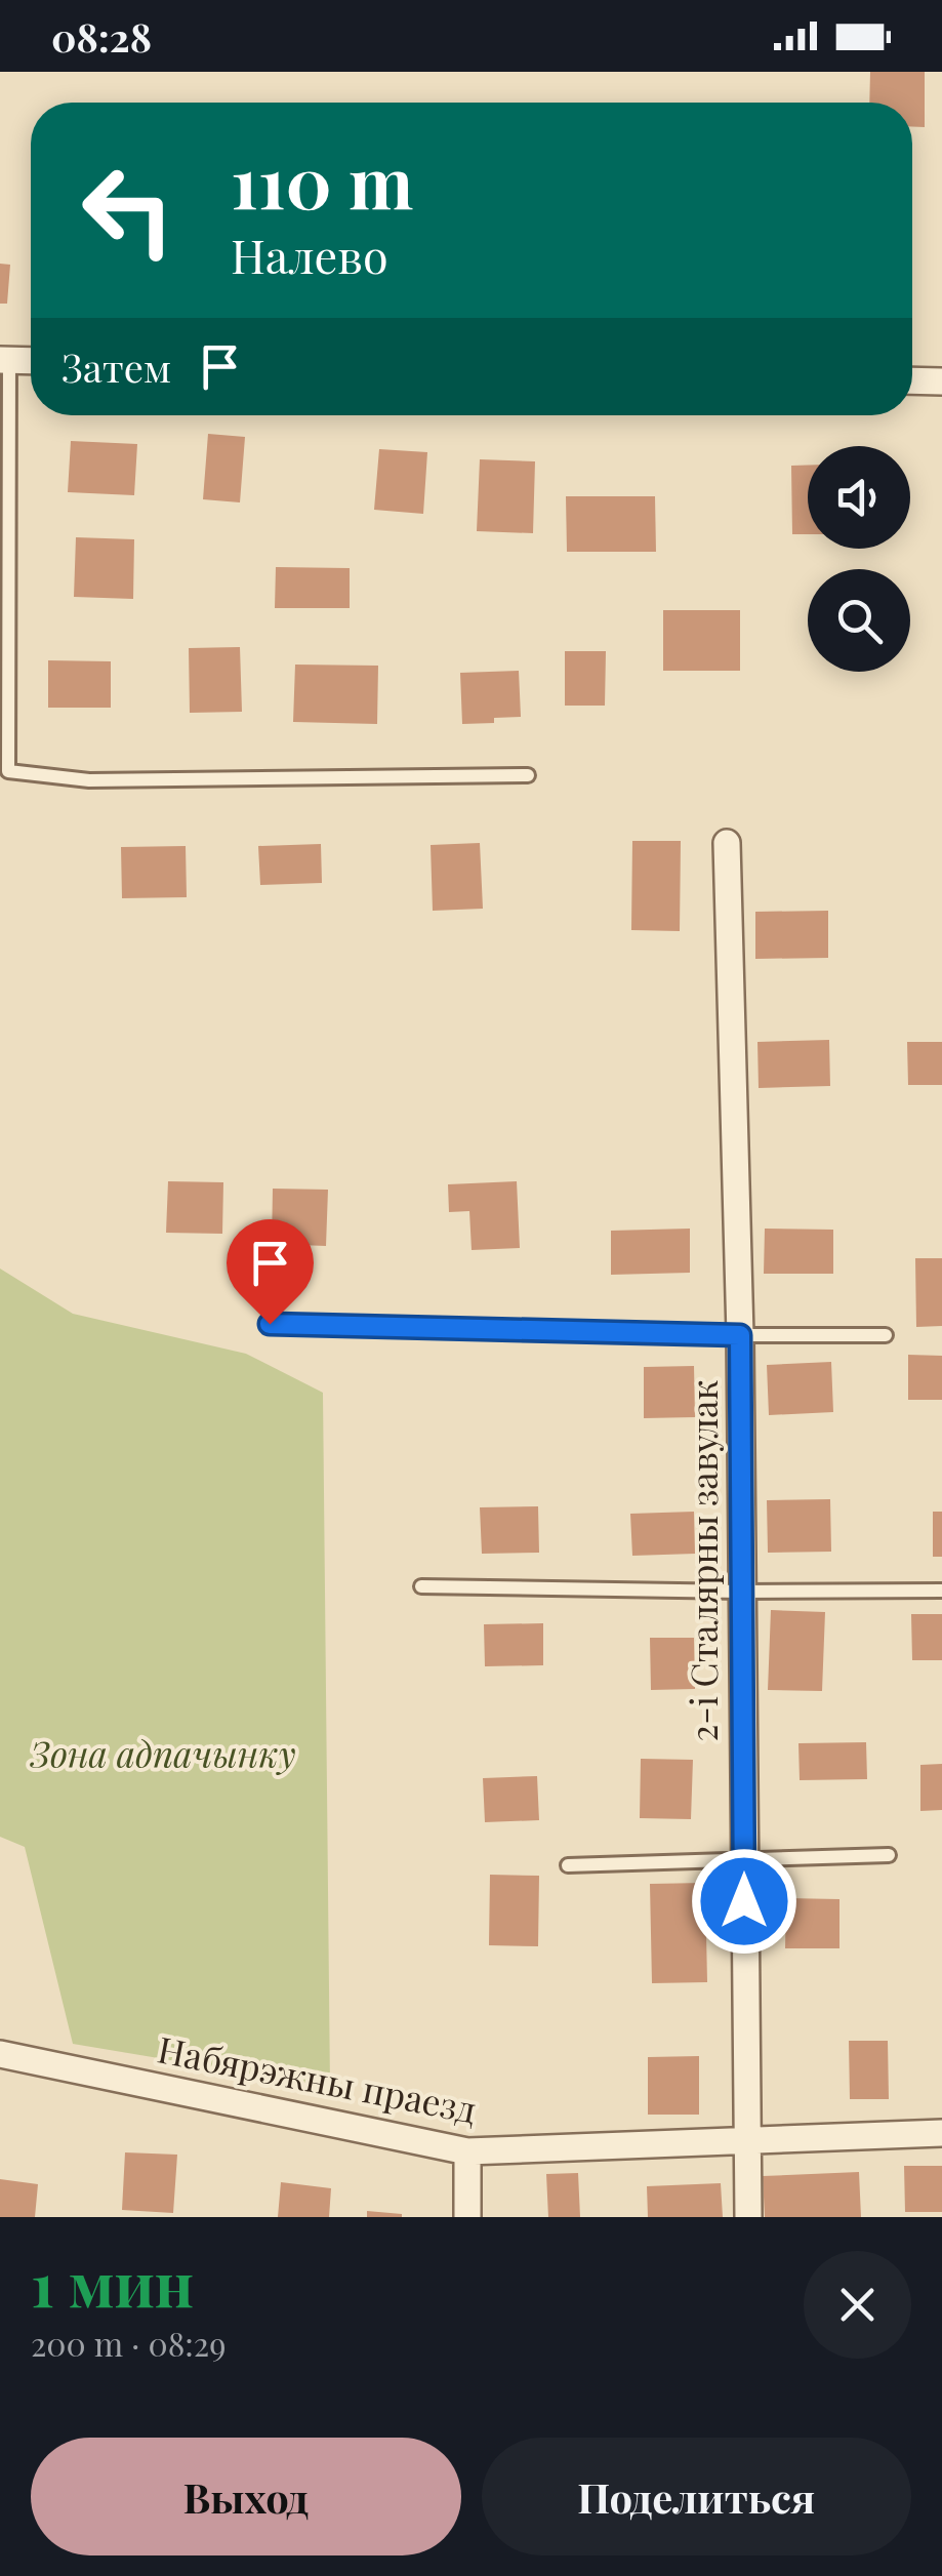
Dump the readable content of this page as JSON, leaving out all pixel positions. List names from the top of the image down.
{
  "streets": {
    "street": ["2-і Сталярны завулак", "Набярэжны праезд"]
  },
  "crossings": [
    ["2-і Сталярны завулак", "Набярэжны праезд"]
  ],
  "parks": ["Зона адпачынку"],
  "page": {
    "status": "08:28",
    "turn": ["110 m", "Налево"],
    "then": "Затем",
    "heading": ["1 мин", "200 m · 08:29"],
    "buttons": ["Выход", "Поделиться"]
  }
}
